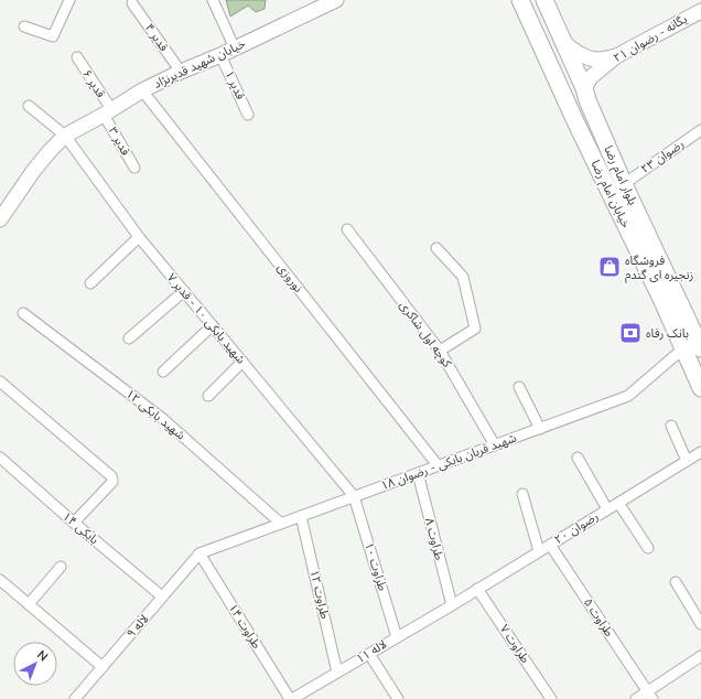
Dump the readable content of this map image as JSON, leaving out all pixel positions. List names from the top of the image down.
{
  "streets": {
    "main road": ["بلوار امام رضا", "خیابان امام رضا"],
    "street": [
      "قدیر ۴",
      "یگانه - رضوان ۲۱",
      "خيابان شهيد قديرنژاد",
      "قدیر ۶",
      "قدیر ۱",
      "قدیر ۳",
      "رضوان ۲۳",
      "نوروزی",
      "شهید بابکی ۱۰ - قدیر ۷",
      "کوچه اول شاکری",
      "شهید بابکی ۱۲",
      "شهید قربان بابکی - رضوان ۱۸",
      "بابکی ۱۴",
      "رضوان ۲۰",
      "طراوت ۸",
      "طراوت ۱۰",
      "طراوت ۱۲",
      "طراوت ۵",
      "لاله ۹",
      "طراوت ۱۴",
      "طراوت ۷",
      "لاله ۱۱"
    ]
  },
  "crossings": [
    ["قدیر ۴", "خيابان شهيد قديرنژاد"],
    ["یگانه - رضوان ۲۱", "بلوار امام رضا"],
    ["خيابان شهيد قديرنژاد", "قدیر ۶"],
    ["خيابان شهيد قديرنژاد", "قدیر ۱"],
    ["خيابان شهيد قديرنژاد", "قدیر ۳"],
    ["خيابان شهيد قديرنژاد", "نوروزی"],
    ["خيابان شهيد قديرنژاد", "شهید بابکی ۱۰ - قدیر ۷"],
    ["قدیر ۶", "قدیر ۳"],
    ["رضوان ۲۳", "بلوار امام رضا"],
    ["خیابان امام رضا", "شهید قربان بابکی - رضوان ۱۸"],
    ["نوروزی", "شهید قربان بابکی - رضوان ۱۸"],
    ["شهید بابکی ۱۰ - قدیر ۷", "شهید قربان بابکی - رضوان ۱۸"],
    ["شهید بابکی ۱۰ - قدیر ۷", "طراوت ۱۰"],
    ["کوچه اول شاکری", "شهید قربان بابکی - رضوان ۱۸"],
    ["شهید بابکی ۱۲", "شهید قربان بابکی - رضوان ۱۸"],
    ["شهید قربان بابکی - رضوان ۱۸", "طراوت ۸"],
    ["شهید قربان بابکی - رضوان ۱۸", "طراوت ۱۰"],
    ["شهید قربان بابکی - رضوان ۱۸", "طراوت ۱۲"],
    ["شهید قربان بابکی - رضوان ۱۸", "لاله ۹"],
    ["شهید قربان بابکی - رضوان ۱۸", "طراوت ۱۴"],
    ["بابکی ۱۴", "لاله ۹"],
    ["رضوان ۲۰", "طراوت ۸"],
    ["رضوان ۲۰", "طراوت ۵"],
    ["رضوان ۲۰", "طراوت ۷"],
    ["رضوان ۲۰", "لاله ۱۱"],
    ["طراوت ۸", "لاله ۱۱"],
    ["طراوت ۱۰", "لاله ۱۱"],
    ["طراوت ۱۲", "لاله ۱۱"],
    ["لاله ۹", "طراوت ۱۴"],
    ["طراوت ۱۴", "لاله ۱۱"]
  ],
  "places": {
    "shop": ["فروشگاه زنجیره ای گندم"],
    "bank": ["بانک رفاه"]
  },
  "north": "top right"
}
